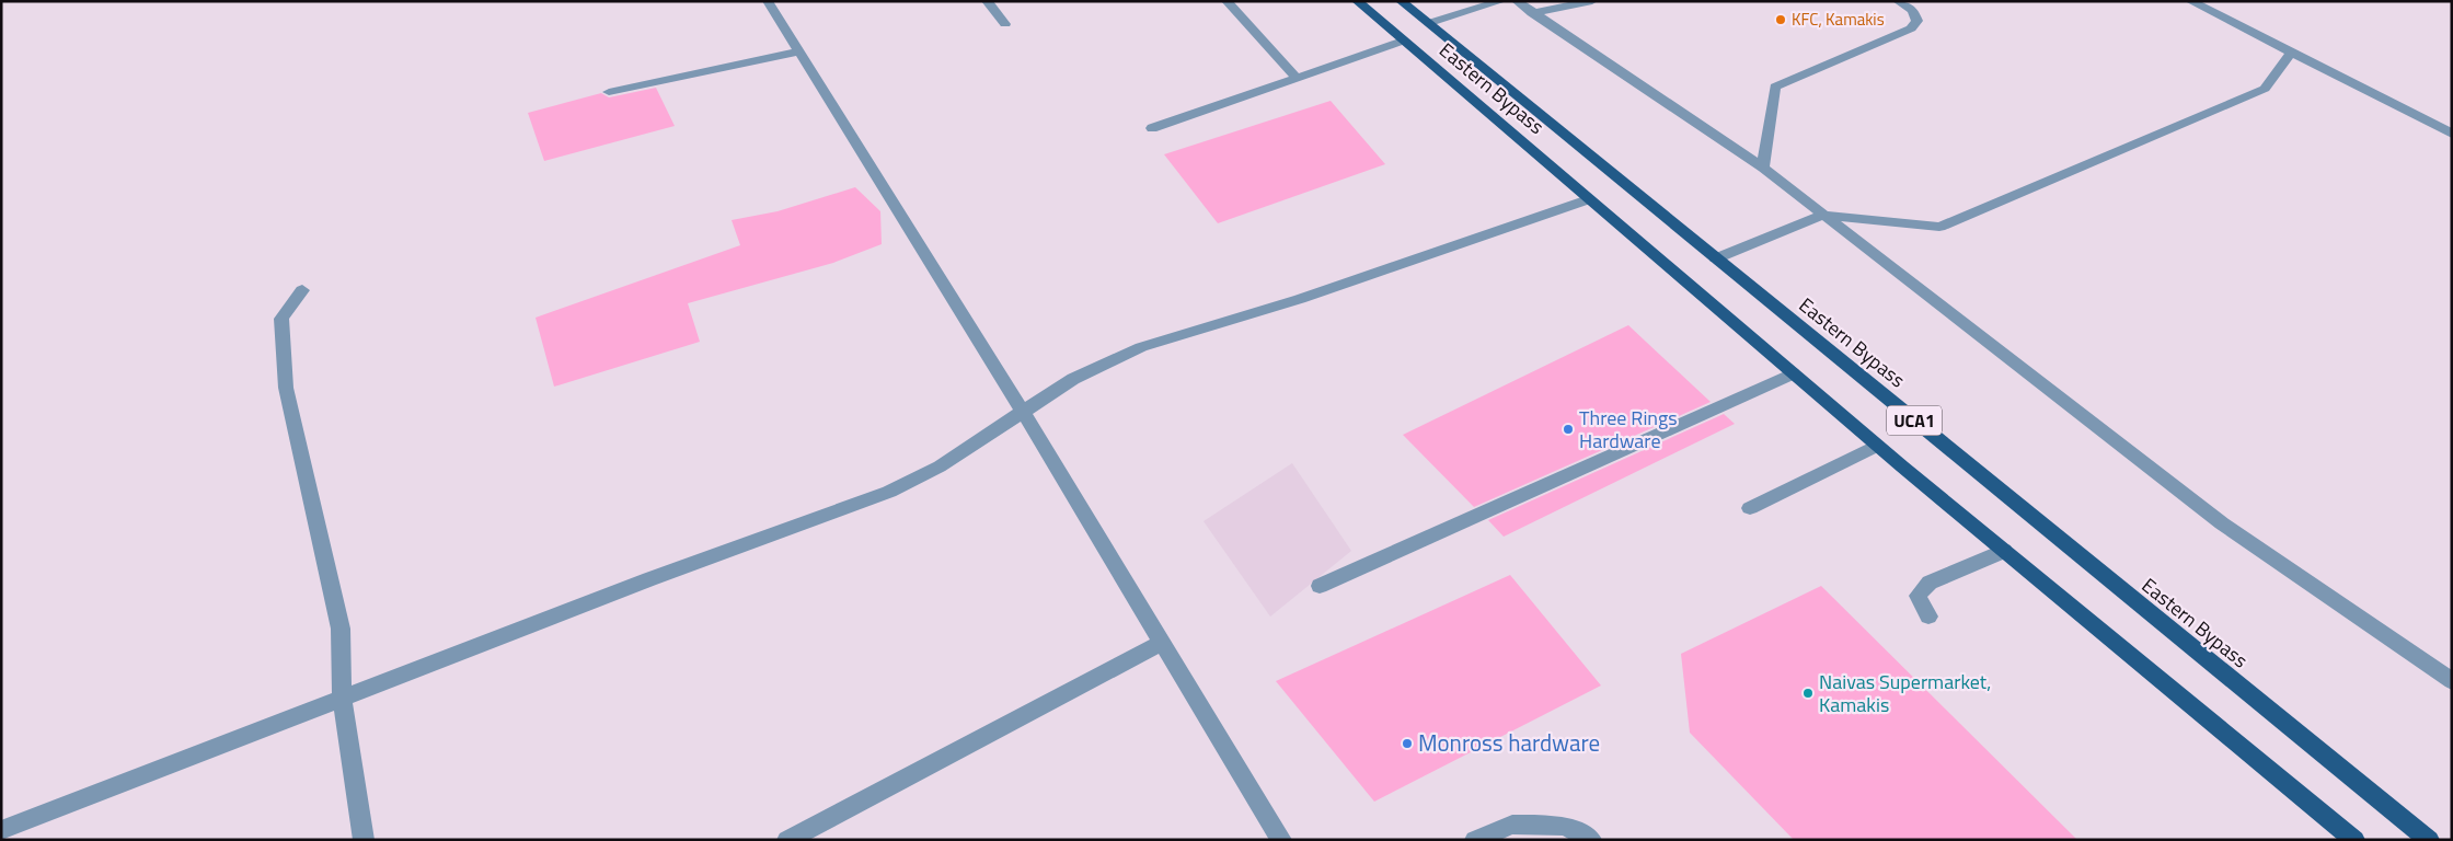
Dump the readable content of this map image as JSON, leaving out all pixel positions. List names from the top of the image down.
{
  "streets": {
    "main road": ["Eastern Bypass", "UCA1"]
  },
  "places": [
    "KFC, Kamakis",
    "Three Rings Hardware",
    "Naivas Supermarket, Kamakis",
    "Monross hardware"
  ]
}
